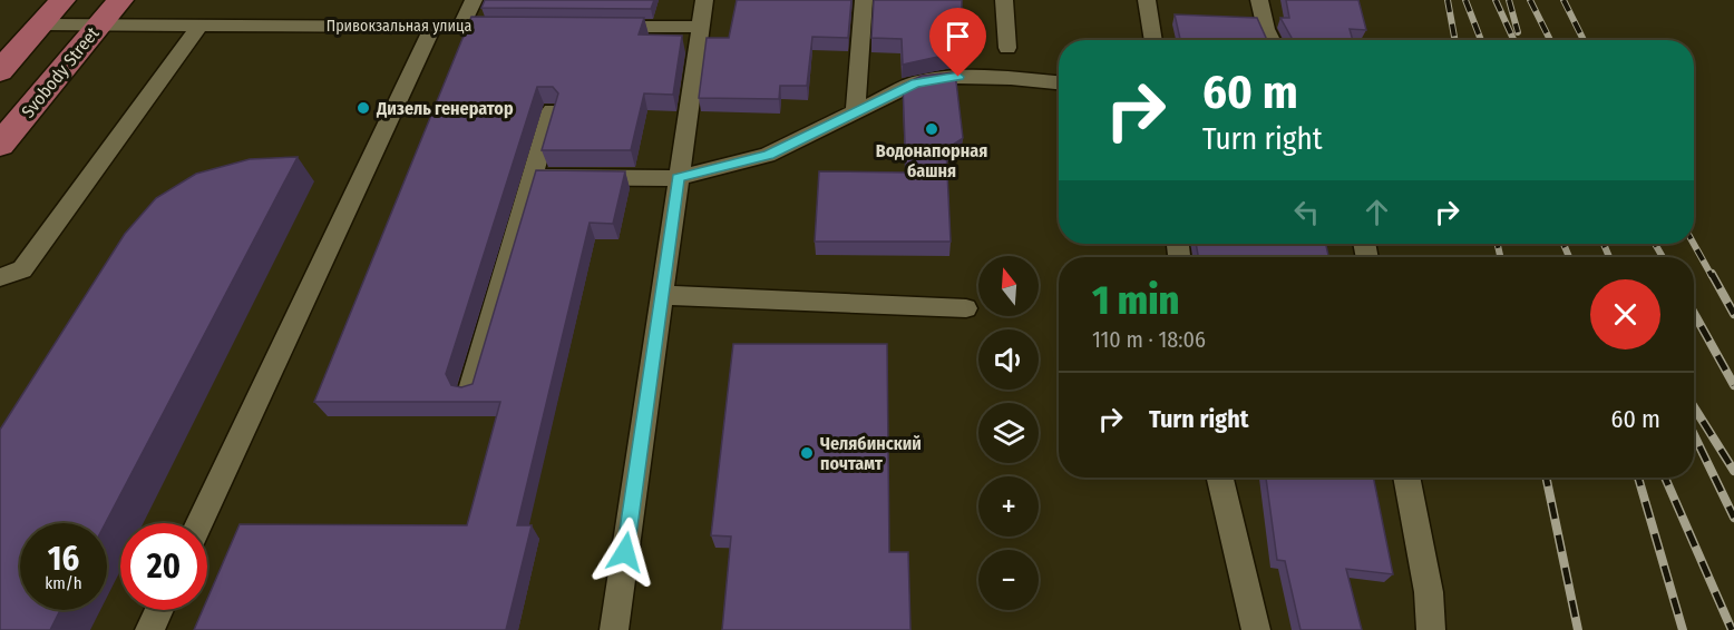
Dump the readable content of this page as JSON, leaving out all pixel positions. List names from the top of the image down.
{
  "streets": {
    "main road": ["Svobody Street"],
    "lane": ["Привокзальная улица"]
  },
  "crossings": [
    ["Привокзальная улица", "Svobody Street"]
  ],
  "places": ["Дизель генератор", "Водонапорная башня", "Челябинский почтамт"],
  "north": "top",
  "page": {
    "turn": ["60 m", "Turn right"],
    "map_buttons": ["+", "−"],
    "heading": ["1 min", "110 m · 18:06"],
    "list": [
      {
        "name": "Turn right",
        "value": "60 m"
      }
    ],
    "speed": "16 km/h",
    "limit": "20"
  }
}
